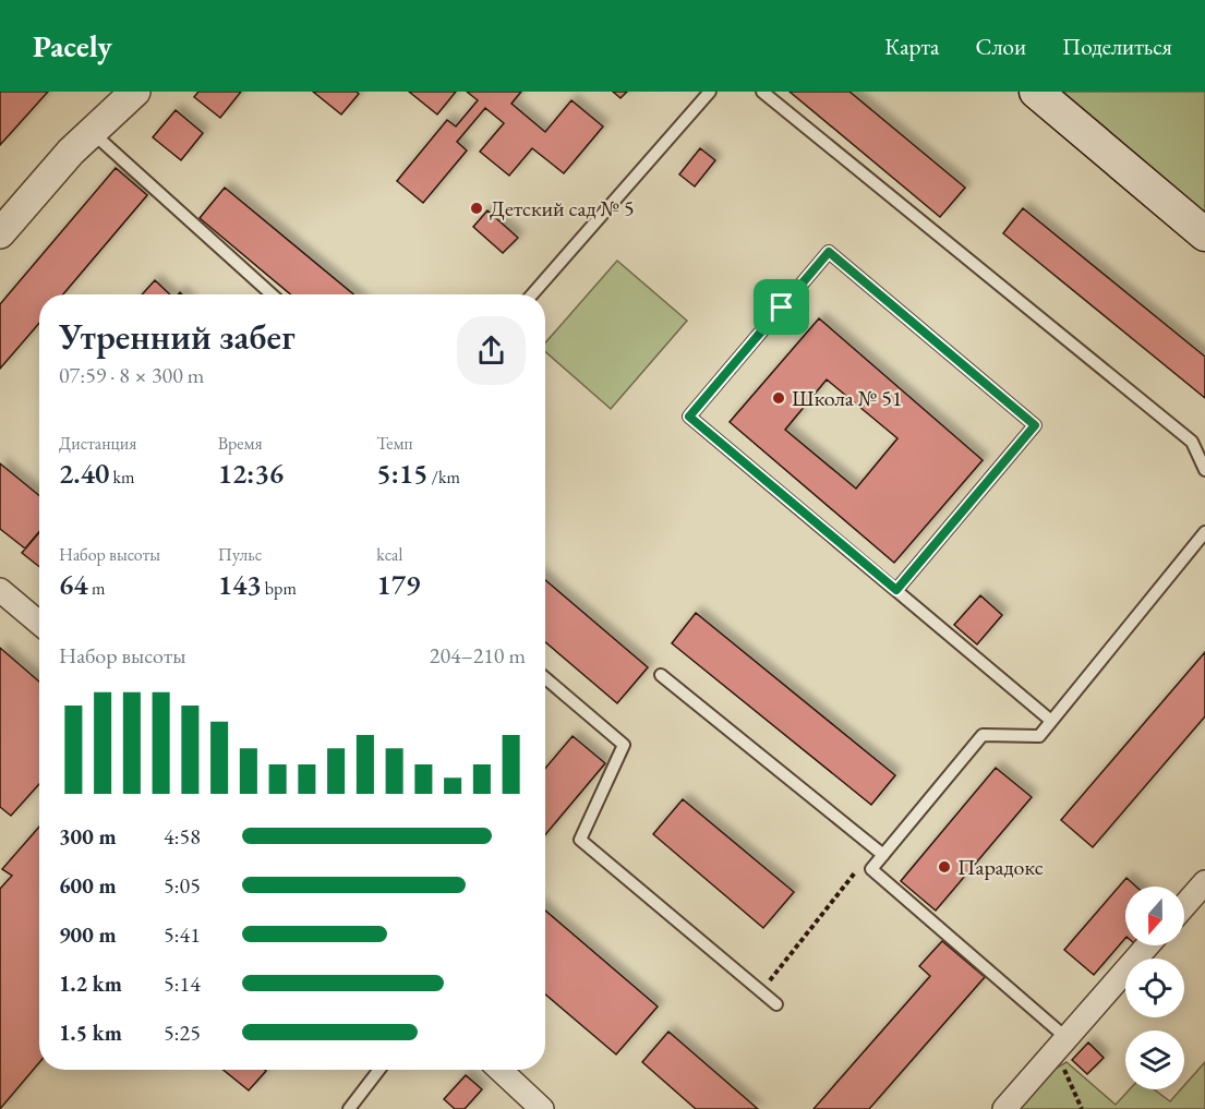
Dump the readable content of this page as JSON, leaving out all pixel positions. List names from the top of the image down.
{
  "places": ["Детский сад № 5", "Школа № 51", "Парадокс"],
  "north": "bottom",
  "page": {
    "header": "Pacely",
    "nav": ["Карта", "Слои", "Поделиться"],
    "heading": ["Утренний забег", "07:59 · 8 × 300 m"],
    "stats": [
      ["Дистанция", "2.40 km"],
      ["Время", "12:36"],
      ["Темп", "5:15 /km"],
      ["Набор высоты", "64 m"],
      ["Пульс", "143 bpm"],
      ["kcal", "179"]
    ],
    "chart": ["Набор высоты", "204–210 m"],
    "list": [
      {
        "name": "300 m",
        "note": "4:58"
      },
      {
        "name": "600 m",
        "note": "5:05"
      },
      {
        "name": "900 m",
        "note": "5:41"
      },
      {
        "name": "1.2 km",
        "note": "5:14"
      },
      {
        "name": "1.5 km",
        "note": "5:25"
      }
    ]
  }
}
